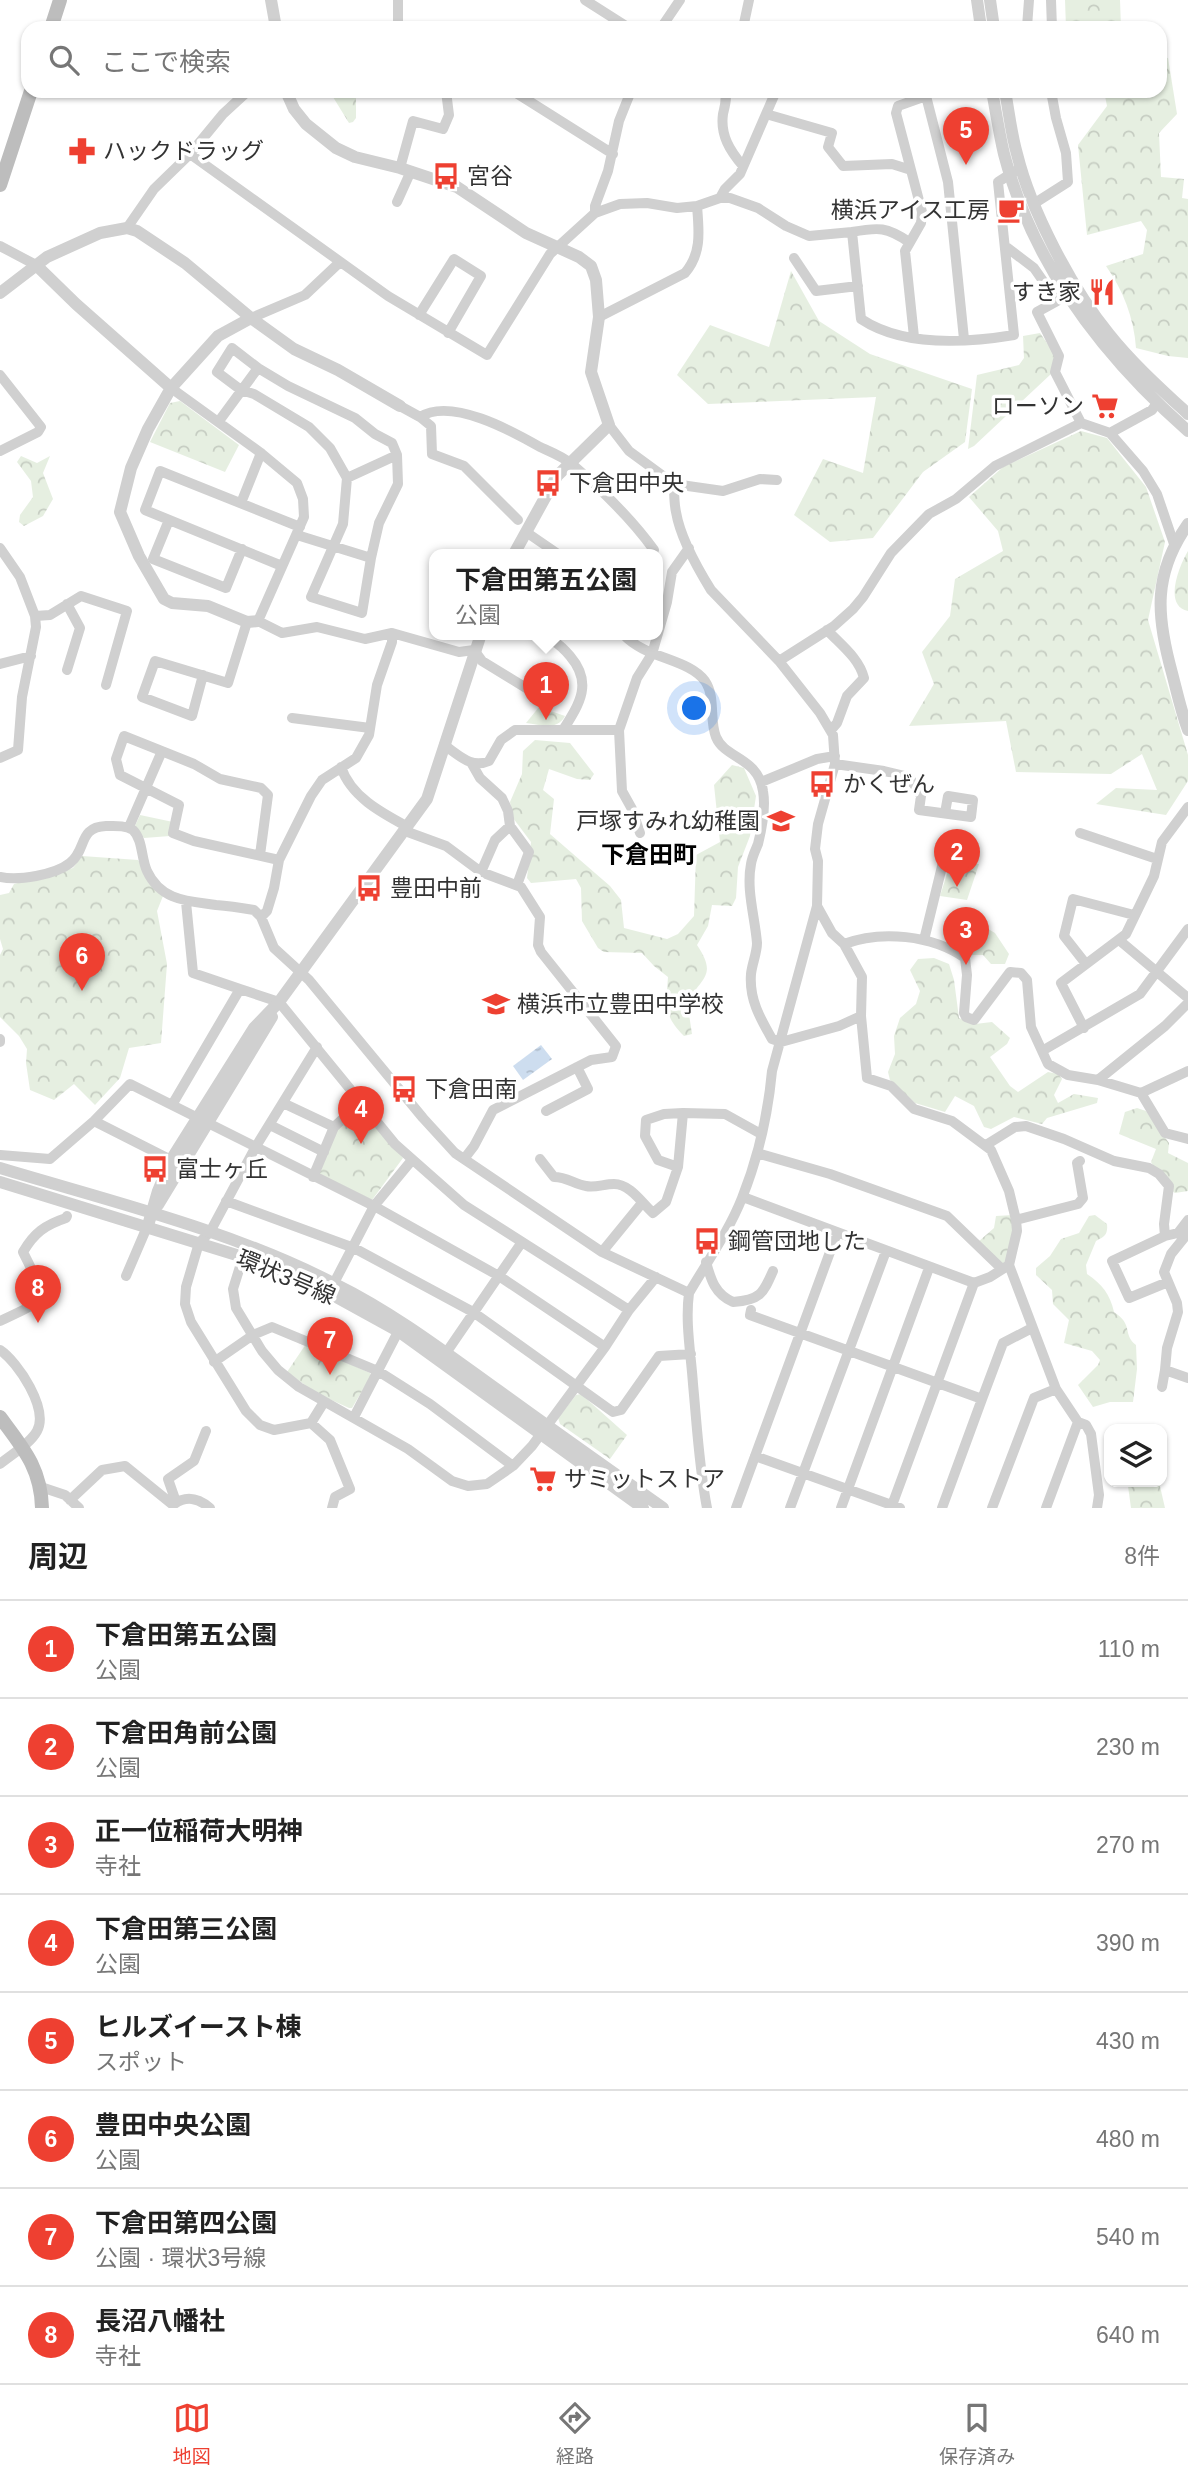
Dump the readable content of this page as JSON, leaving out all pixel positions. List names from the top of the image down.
{
  "streets": {
    "street": ["環状3号線"]
  },
  "districts": ["下倉田町"],
  "places": {
    "pharmacy": ["ハックドラッグ"],
    "bus stop": [
      "宮谷",
      "下倉田中央",
      "かくぜん",
      "豊田中前",
      "下倉田南",
      "富士ヶ丘",
      "鋼管団地した"
    ],
    "cafe": ["横浜アイス工房"],
    "restaurant": ["すき家"],
    "supermarket": ["ローソン", "サミットストア"],
    "school or university": ["戸塚すみれ幼稚園", "横浜市立豊田中学校"]
  },
  "page": {
    "search": "ここで検索",
    "pins": [
      "5",
      "1",
      "2",
      "3",
      "6",
      "4",
      "8",
      "7"
    ],
    "popup": ["下倉田第五公園", "公園"],
    "heading": ["周辺", "8件"],
    "list": [
      {
        "mark": "1",
        "name": "下倉田第五公園",
        "note": "公園",
        "value": "110 m"
      },
      {
        "mark": "2",
        "name": "下倉田角前公園",
        "note": "公園",
        "value": "230 m"
      },
      {
        "mark": "3",
        "name": "正一位稲荷大明神",
        "note": "寺社",
        "value": "270 m"
      },
      {
        "mark": "4",
        "name": "下倉田第三公園",
        "note": "公園",
        "value": "390 m"
      },
      {
        "mark": "5",
        "name": "ヒルズイースト棟",
        "note": "スポット",
        "value": "430 m"
      },
      {
        "mark": "6",
        "name": "豊田中央公園",
        "note": "公園",
        "value": "480 m"
      },
      {
        "mark": "7",
        "name": "下倉田第四公園",
        "note": "公園 · 環状3号線",
        "value": "540 m"
      },
      {
        "mark": "8",
        "name": "長沼八幡社",
        "note": "寺社",
        "value": "640 m"
      }
    ],
    "nav": ["地図", "経路", "保存済み"]
  }
}
